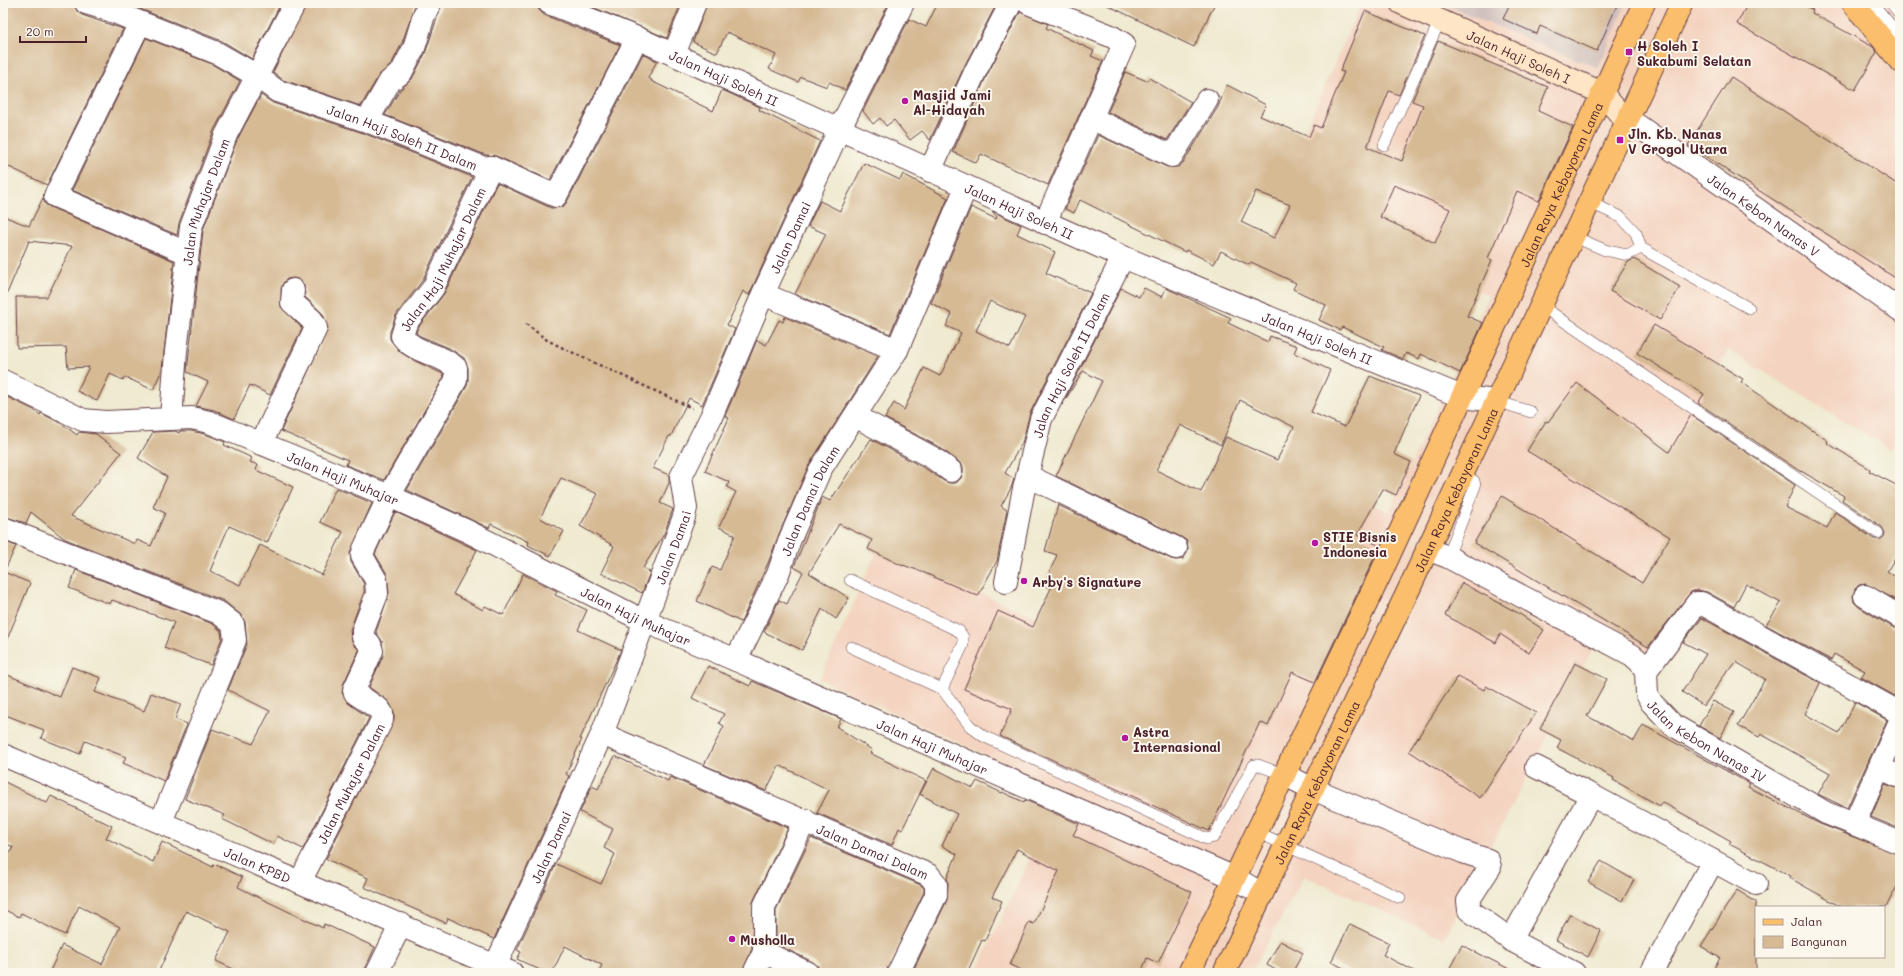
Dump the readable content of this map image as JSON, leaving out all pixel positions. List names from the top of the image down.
{
  "streets": {
    "main road": ["Jalan Raya Kebayoran Lama"],
    "street": [
      "Jalan Haji Soleh I",
      "Jalan Haji Soleh II",
      "Jalan Haji Soleh II Dalam",
      "Jalan Muhajar Dalam",
      "Jalan Kebon Nanas V",
      "Jalan Damai",
      "Jalan Haji Muhajar Dalam",
      "Jalan Haji Muhajar",
      "Jalan Damai Dalam",
      "Jalan Kebon Nanas IV",
      "Jalan KPBD"
    ]
  },
  "crossings": [
    ["Jalan Haji Soleh I", "Jalan Raya Kebayoran Lama"],
    ["Jalan Haji Soleh I", "Jalan Kebon Nanas V"],
    ["Jalan Haji Soleh II", "Jalan Haji Soleh II Dalam"],
    ["Jalan Haji Soleh II", "Jalan Raya Kebayoran Lama"],
    ["Jalan Haji Soleh II", "Jalan Damai"],
    ["Jalan Haji Soleh II", "Jalan Damai Dalam"],
    ["Jalan Haji Soleh II Dalam", "Jalan Muhajar Dalam"],
    ["Jalan Haji Soleh II Dalam", "Jalan Haji Muhajar Dalam"],
    ["Jalan Raya Kebayoran Lama", "Jalan Kebon Nanas V"],
    ["Jalan Raya Kebayoran Lama", "Jalan Haji Muhajar"],
    ["Jalan Muhajar Dalam", "Jalan Haji Muhajar Dalam"],
    ["Jalan Muhajar Dalam", "Jalan Haji Muhajar"],
    ["Jalan Muhajar Dalam", "Jalan KPBD"],
    ["Jalan Damai", "Jalan Haji Muhajar"],
    ["Jalan Damai", "Jalan Damai Dalam"],
    ["Jalan Damai", "Jalan KPBD"],
    ["Jalan Haji Muhajar Dalam", "Jalan Haji Muhajar"],
    ["Jalan Haji Muhajar", "Jalan Damai Dalam"]
  ],
  "places": {
    "transit": ["H Soleh I Sukabumi Selatan", "Jln. Kb. Nanas V Grogol Utara"],
    "other": [
      "Masjid Jami Al-Hidayah",
      "STIE Bisnis Indonesia",
      "Arby's Signature",
      "Astra Internasional",
      "Musholla"
    ]
  },
  "legend": ["Jalan", "Bangunan"],
  "scale_bar": "20 m"
}
